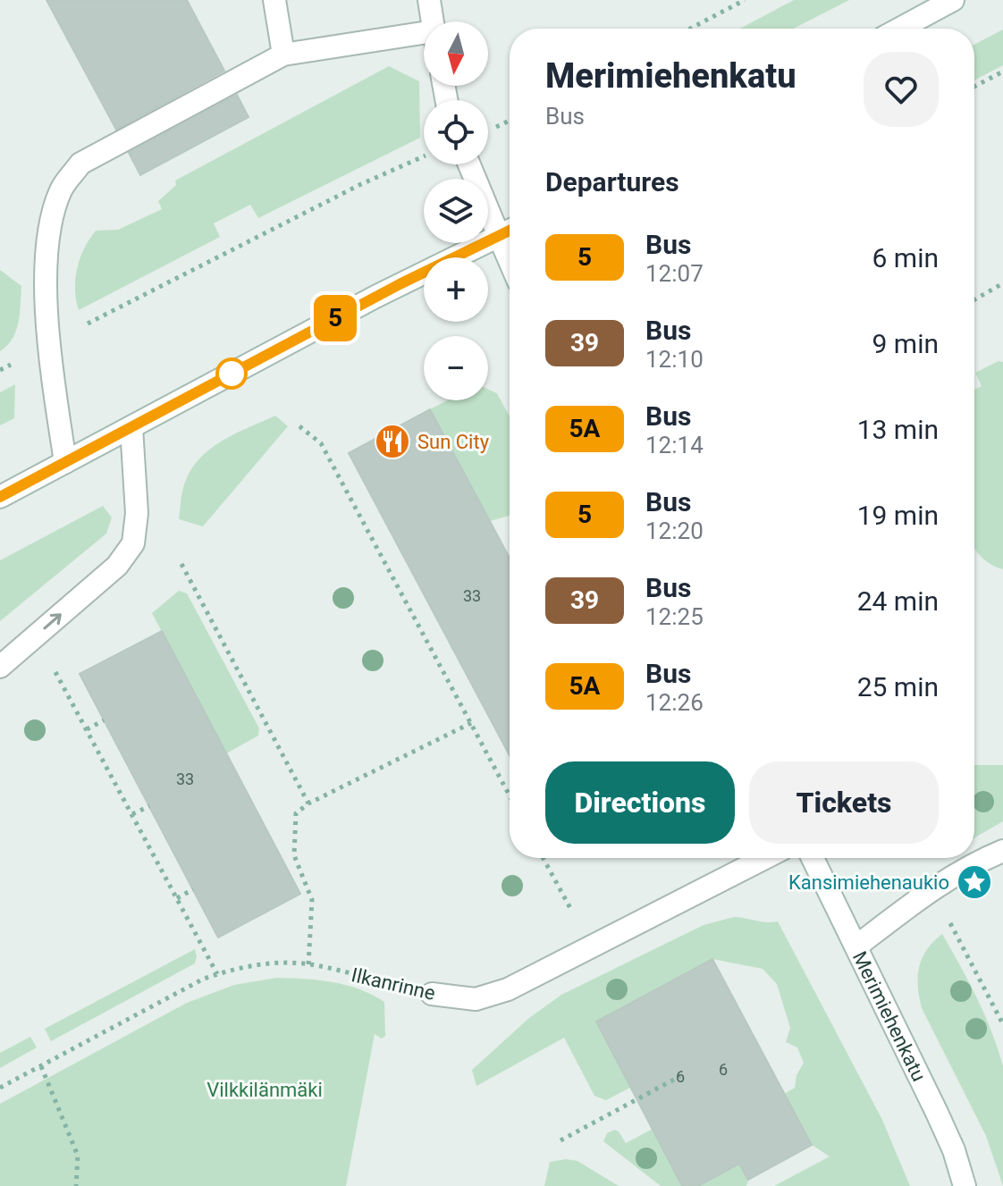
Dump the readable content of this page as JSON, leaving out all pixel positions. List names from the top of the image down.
{
  "streets": {
    "street": ["Ilkanrinne", "Merimiehenkatu"]
  },
  "parks": ["Vilkkilänmäki"],
  "places": {
    "restaurant": ["Sun City"],
    "place": ["Kansimiehenaukio"]
  },
  "lines": ["bus line 5"],
  "house_numbers": [
    "33",
    "33",
    "6",
    "6"
  ],
  "north": "bottom",
  "page": {
    "on_map": "5",
    "map_buttons": ["+", "−"],
    "heading": [
      ["Merimiehenkatu", "Bus"],
      "Departures"
    ],
    "list": [
      {
        "mark": "5",
        "name": "Bus",
        "note": "12:07",
        "value": "6 min"
      },
      {
        "mark": "39",
        "name": "Bus",
        "note": "12:10",
        "value": "9 min"
      },
      {
        "mark": "5A",
        "name": "Bus",
        "note": "12:14",
        "value": "13 min"
      },
      {
        "mark": "5",
        "name": "Bus",
        "note": "12:20",
        "value": "19 min"
      },
      {
        "mark": "39",
        "name": "Bus",
        "note": "12:25",
        "value": "24 min"
      },
      {
        "mark": "5A",
        "name": "Bus",
        "note": "12:26",
        "value": "25 min"
      }
    ],
    "buttons": ["Directions", "Tickets"]
  }
}
